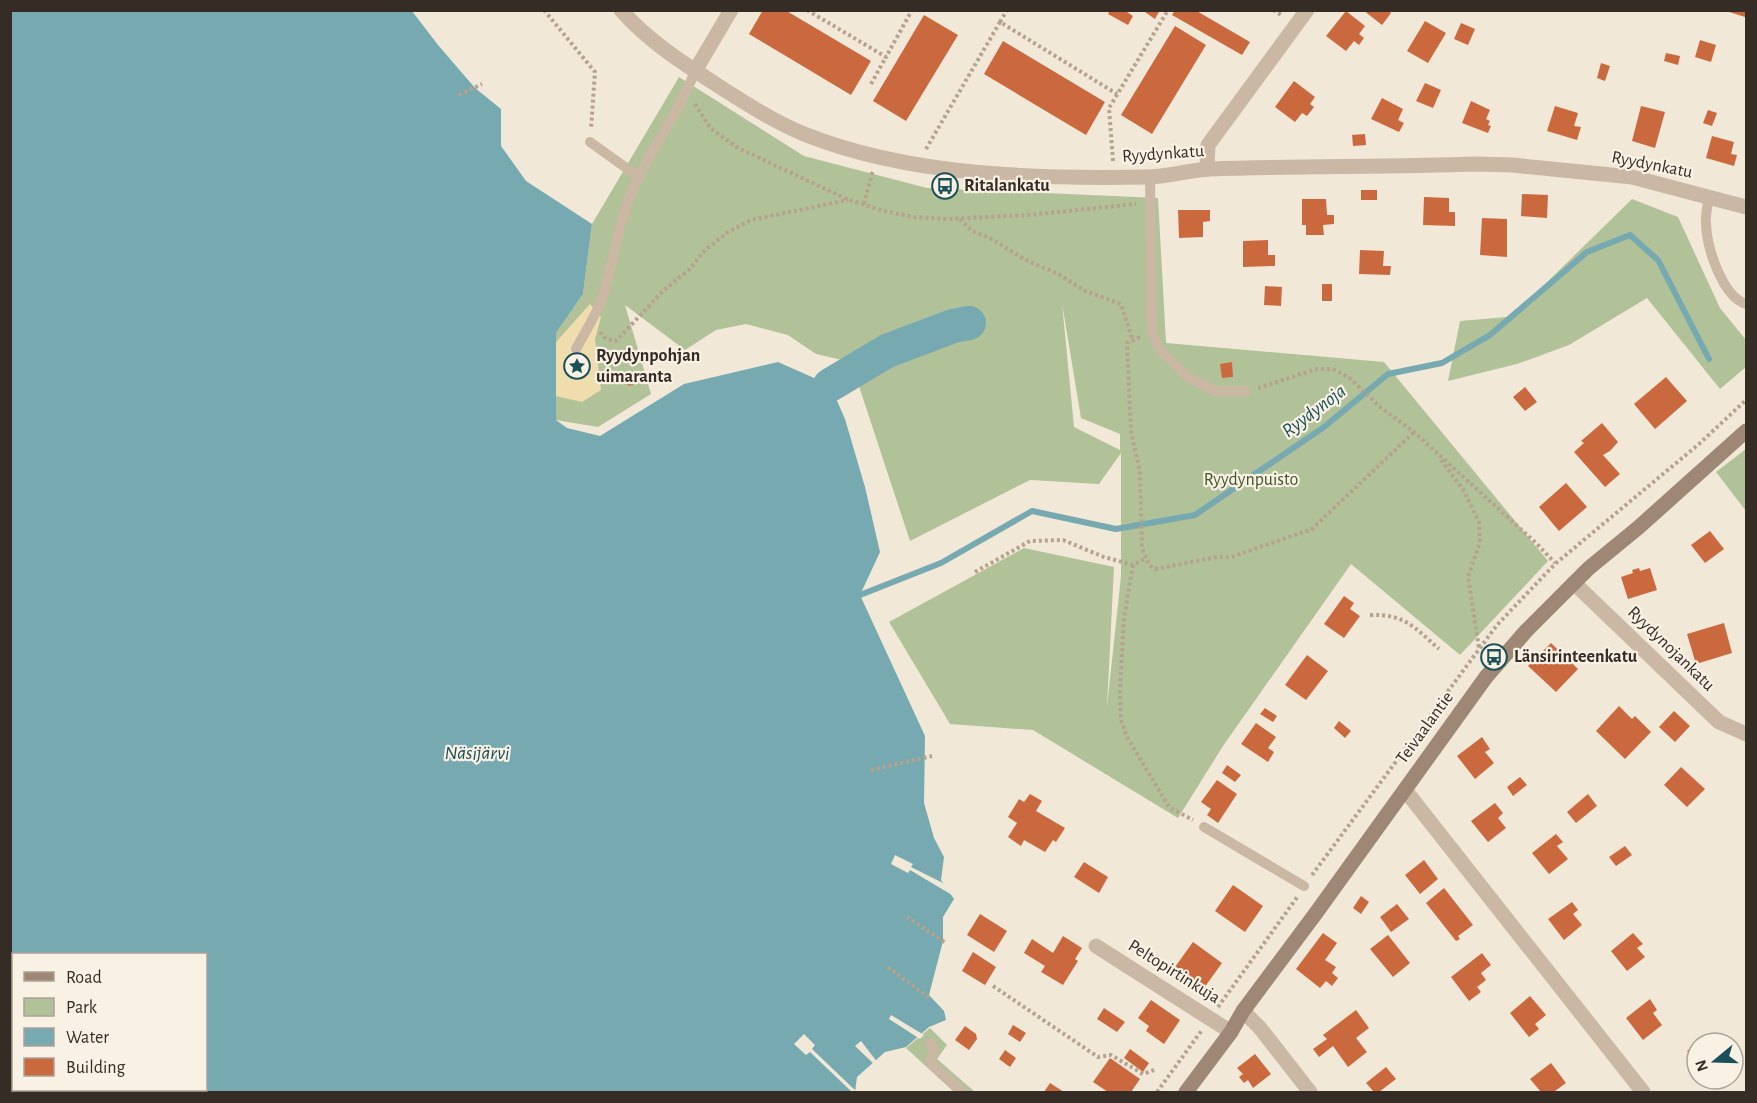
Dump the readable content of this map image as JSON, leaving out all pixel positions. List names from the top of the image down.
{
  "streets": {
    "main road": ["Teivaalantie"],
    "street": ["Ryydynkatu", "Ryydynojankatu", "Peltopirtinkuja"]
  },
  "crossings": [
    ["Ryydynojankatu", "Teivaalantie"],
    ["Teivaalantie", "Peltopirtinkuja"]
  ],
  "water": ["Ryydynoja", "Näsijärvi"],
  "parks": ["Ryydynpuisto"],
  "places": {
    "bus stop": ["Ritalankatu", "Länsirinteenkatu"],
    "place": ["Ryydynpohjan uimaranta"]
  },
  "legend": [
    "Road",
    "Park",
    "Water",
    "Building"
  ],
  "north": "left"
}
